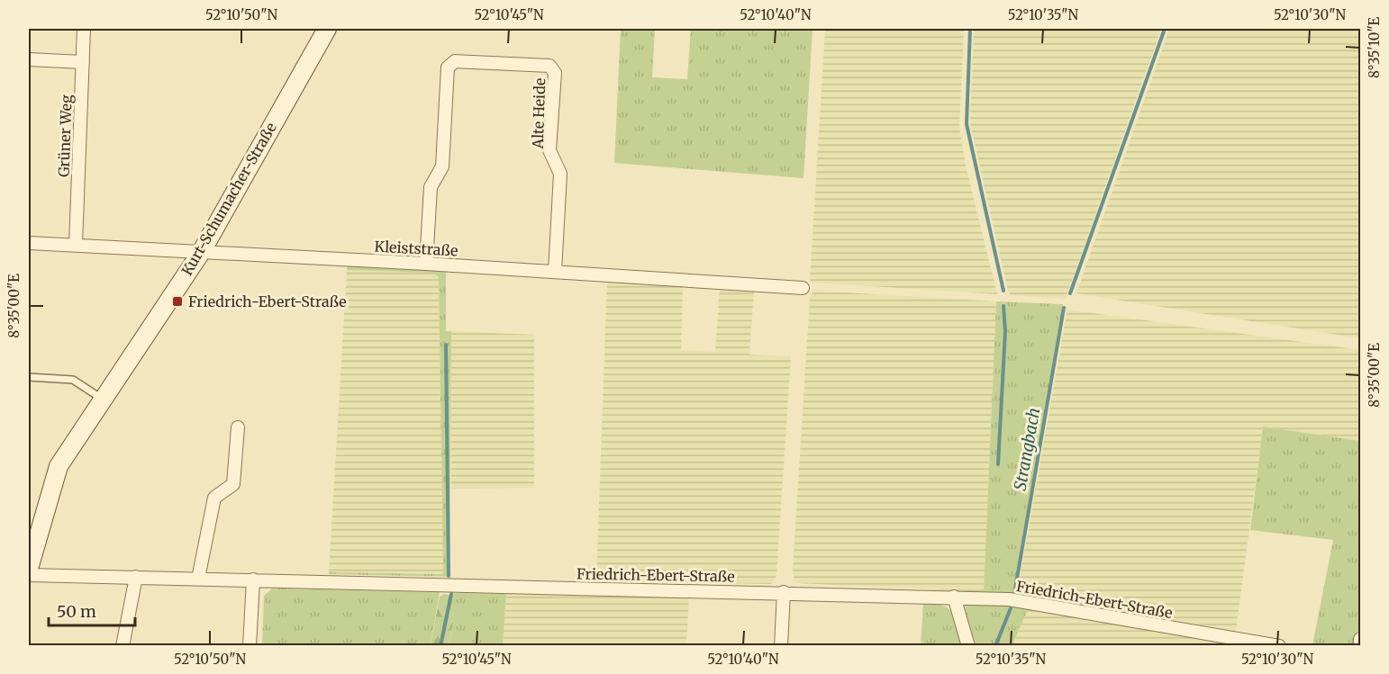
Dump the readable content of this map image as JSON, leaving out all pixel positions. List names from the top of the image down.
{
  "streets": {
    "street": [
      "Alte Heide",
      "Grüner Weg",
      "Kurt-Schumacher-Straße",
      "Kleiststraße",
      "Friedrich-Ebert-Straße"
    ]
  },
  "crossings": [
    ["Alte Heide", "Kleiststraße"],
    ["Grüner Weg", "Kleiststraße"],
    ["Kurt-Schumacher-Straße", "Kleiststraße"]
  ],
  "water": ["Strangbach"],
  "places": {
    "transit": ["Friedrich-Ebert-Straße"]
  },
  "scale_bar": "50 m",
  "coordinates": [
    "52°10'50\"N",
    "52°10'45\"N",
    "52°10'40\"N",
    "52°10'35\"N",
    "52°10'30\"N",
    "8°35'10\"E",
    "8°35'00\"E"
  ]
}
